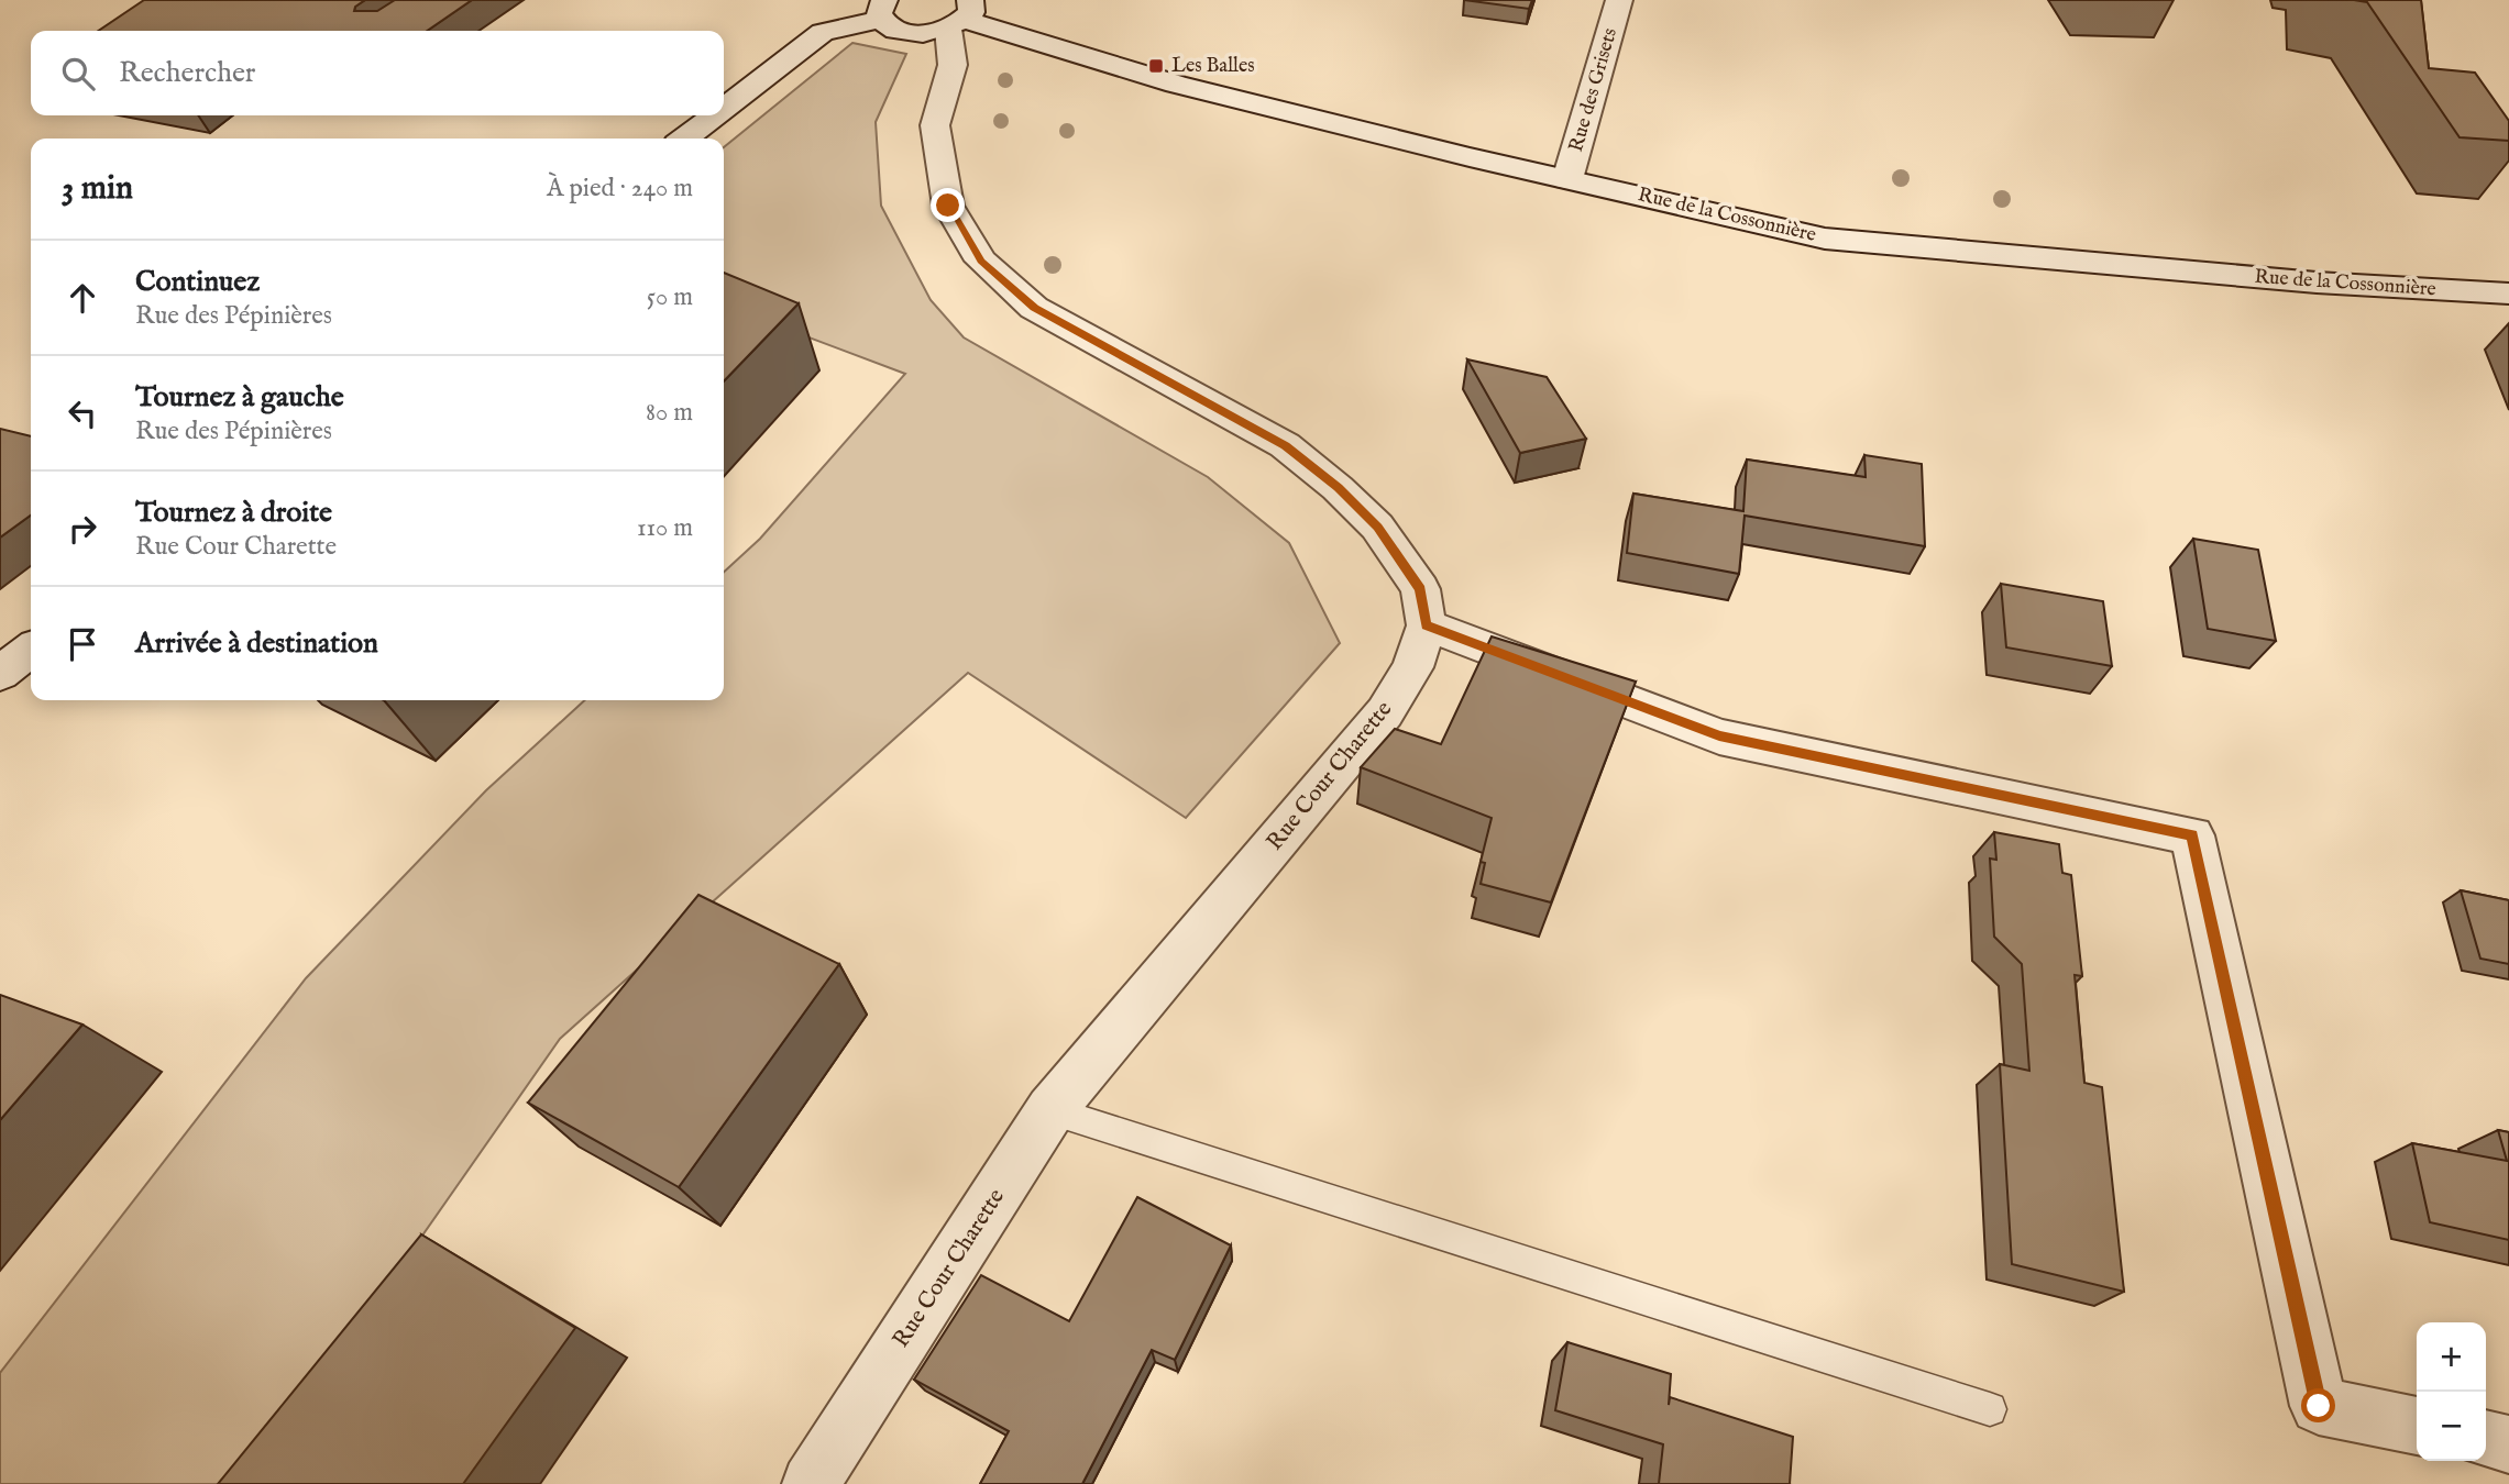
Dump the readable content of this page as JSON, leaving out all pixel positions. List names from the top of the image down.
{
  "streets": {
    "street": ["Rue des Grisets", "Rue de la Cossonnière", "Rue Cour Charette"]
  },
  "crossings": [
    ["Rue des Grisets", "Rue de la Cossonnière"]
  ],
  "places": {
    "transit": ["Les Balles"]
  },
  "page": {
    "search": "Rechercher",
    "heading": ["3 min", "À pied · 240 m"],
    "list": [
      ["Continuez", "Rue des Pépinières", "50 m"],
      ["Tournez à gauche", "Rue des Pépinières", "80 m"],
      ["Tournez à droite", "Rue Cour Charette", "110 m"],
      "Arrivée à destination"
    ],
    "map_buttons": ["+", "−"]
  }
}
